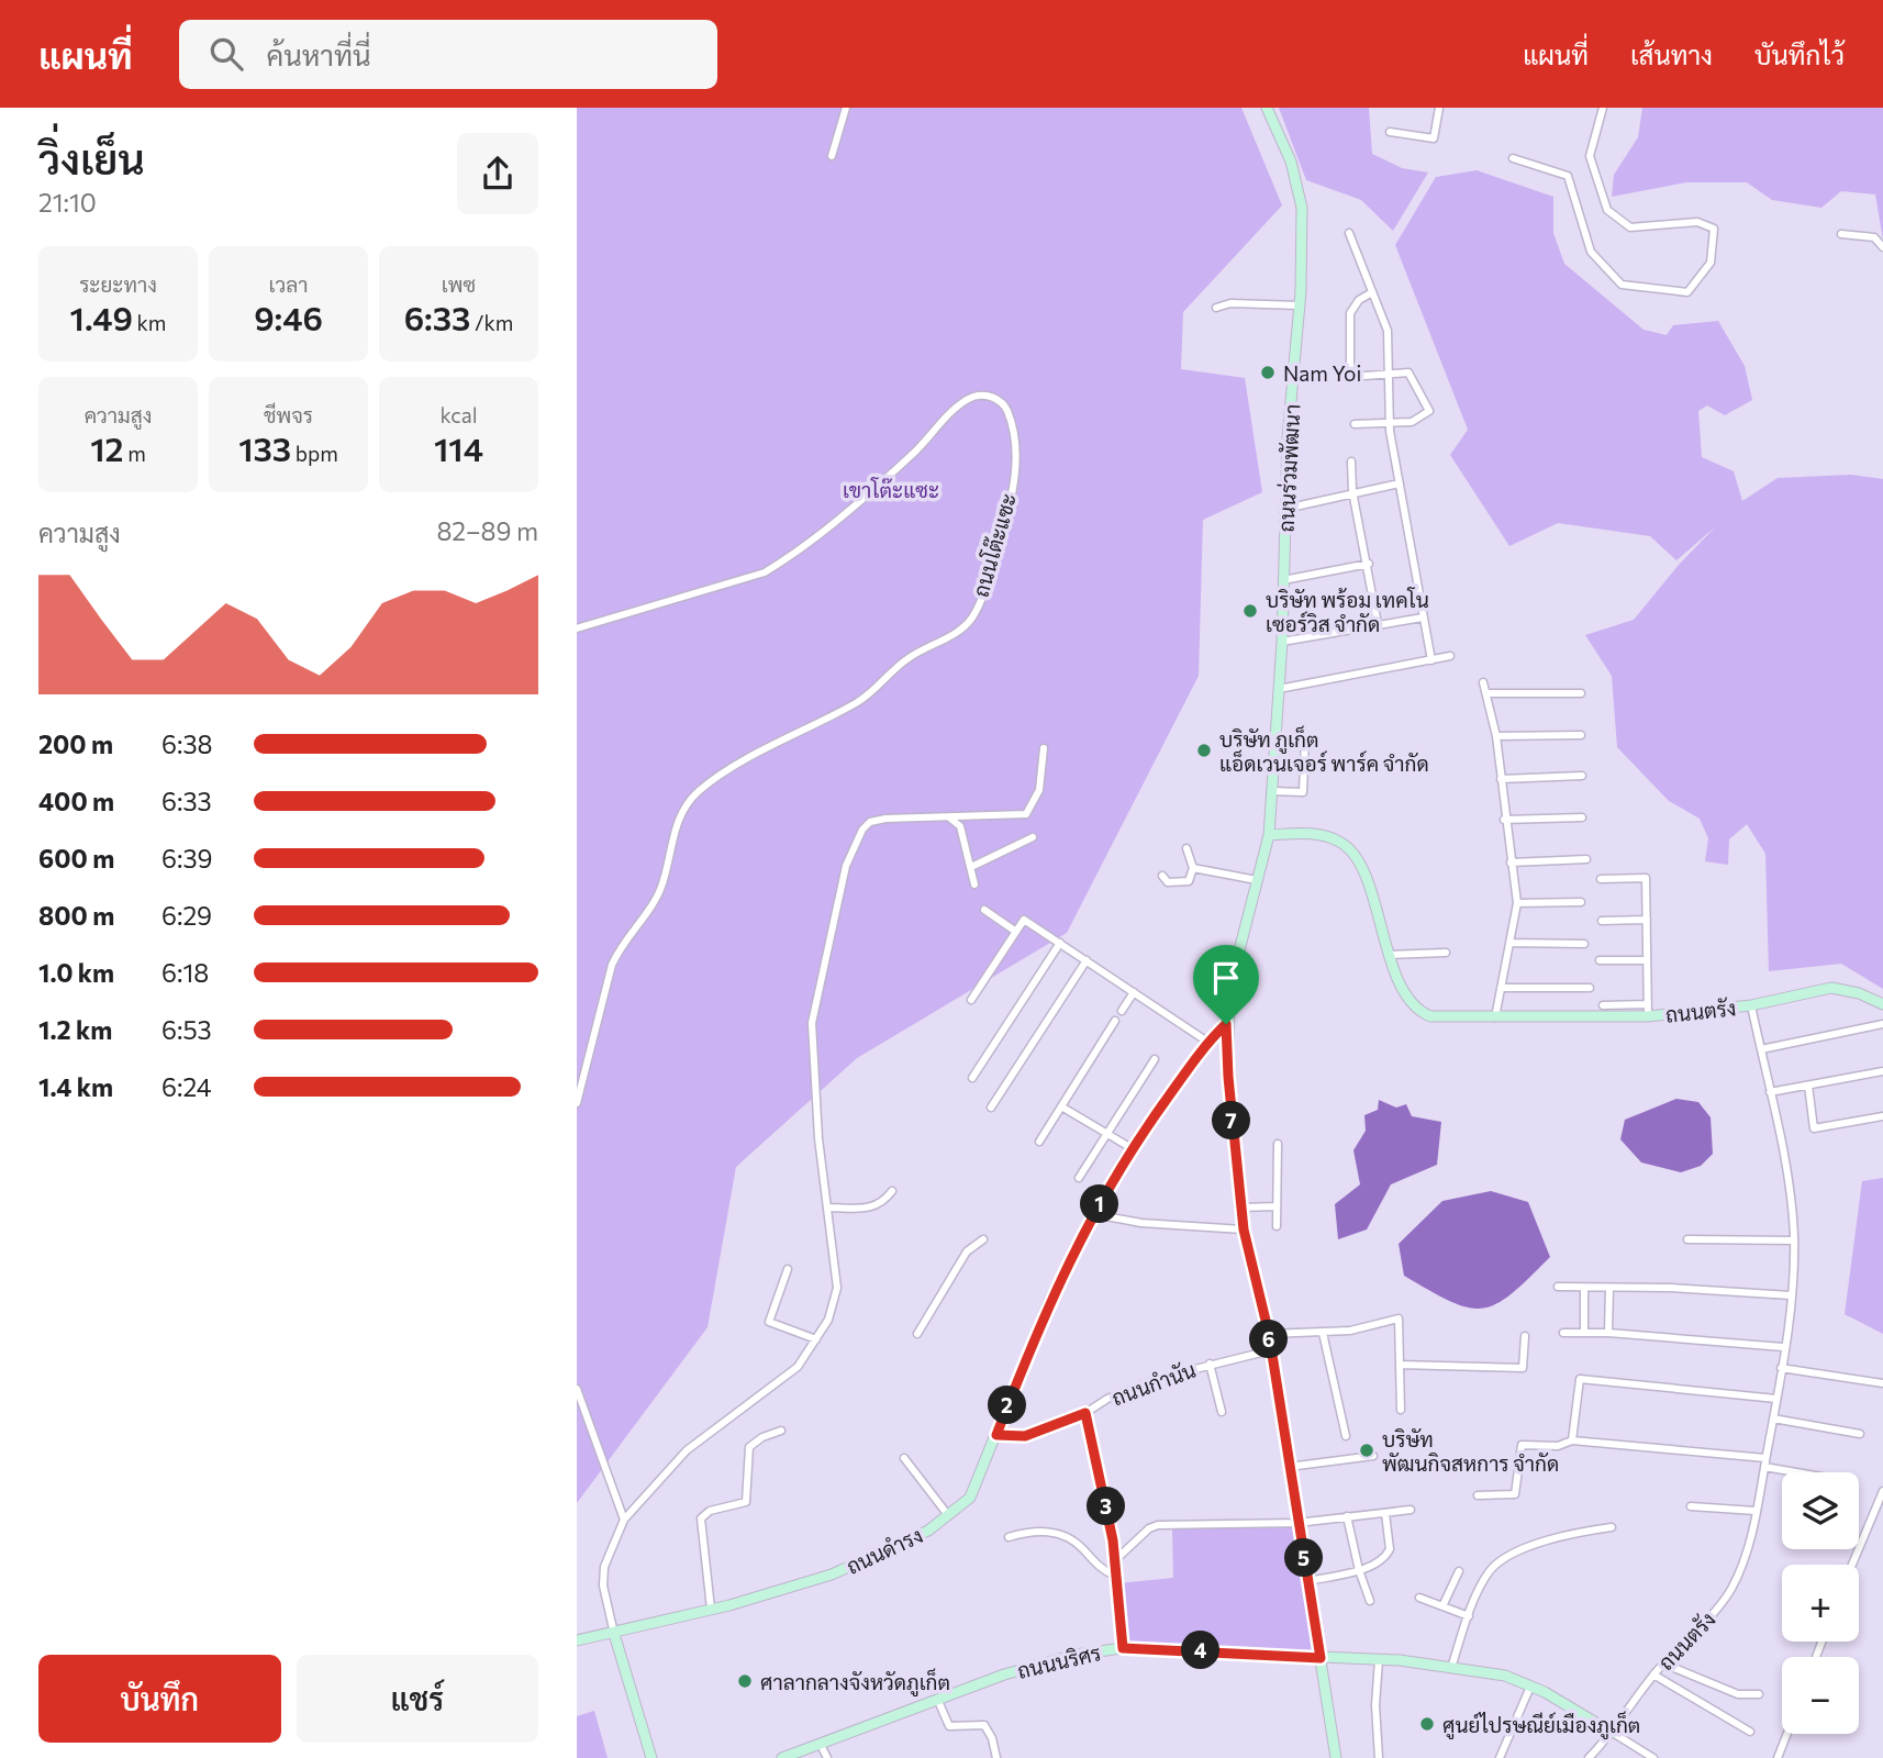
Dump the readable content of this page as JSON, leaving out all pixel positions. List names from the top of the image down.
{
  "streets": {
    "street": [
      "ถนนร่วมพัฒนา",
      "ถนนโต๊ะแซะ",
      "ถนนตรัง",
      "ถนนกำนัน",
      "ถนนดำรง",
      "ถนนนริศร"
    ]
  },
  "crossings": [
    ["ถนนร่วมพัฒนา", "ถนนตรัง"],
    ["ถนนตรัง", "ถนนนริศร"],
    ["ถนนกำนัน", "ถนนดำรง"]
  ],
  "parks": ["เขาโต๊ะแซะ"],
  "places": [
    "Nam Yoi",
    "บริษัท พร้อม เทคโน เซอร์วิส จำกัด",
    "บริษัท ภูเก็ต แอ็ดเวนเจอร์ พาร์ค จำกัด",
    "บริษัท พัฒนกิจสหการ จำกัด",
    "ศาลากลางจังหวัดภูเก็ต",
    "ศูนย์ไปรษณีย์เมืองภูเก็ต"
  ],
  "page": {
    "header": "แผนที่",
    "search": "ค้นหาที่นี่",
    "nav": ["แผนที่", "เส้นทาง", "บันทึกไว้"],
    "heading": ["วิ่งเย็น", "21:10"],
    "stats": [
      ["ระยะทาง", "1.49 km"],
      ["เวลา", "9:46"],
      ["เพซ", "6:33 /km"],
      ["ความสูง", "12 m"],
      ["ชีพจร", "133 bpm"],
      ["kcal", "114"]
    ],
    "chart": ["ความสูง", "82–89 m"],
    "list": [
      {
        "name": "200 m",
        "note": "6:38"
      },
      {
        "name": "400 m",
        "note": "6:33"
      },
      {
        "name": "600 m",
        "note": "6:39"
      },
      {
        "name": "800 m",
        "note": "6:29"
      },
      {
        "name": "1.0 km",
        "note": "6:18"
      },
      {
        "name": "1.2 km",
        "note": "6:53"
      },
      {
        "name": "1.4 km",
        "note": "6:24"
      }
    ],
    "pins": [
      "7",
      "1",
      "6",
      "2",
      "3",
      "5",
      "4"
    ],
    "map_buttons": ["+", "−"],
    "buttons": ["บันทึก", "แชร์"]
  }
}
